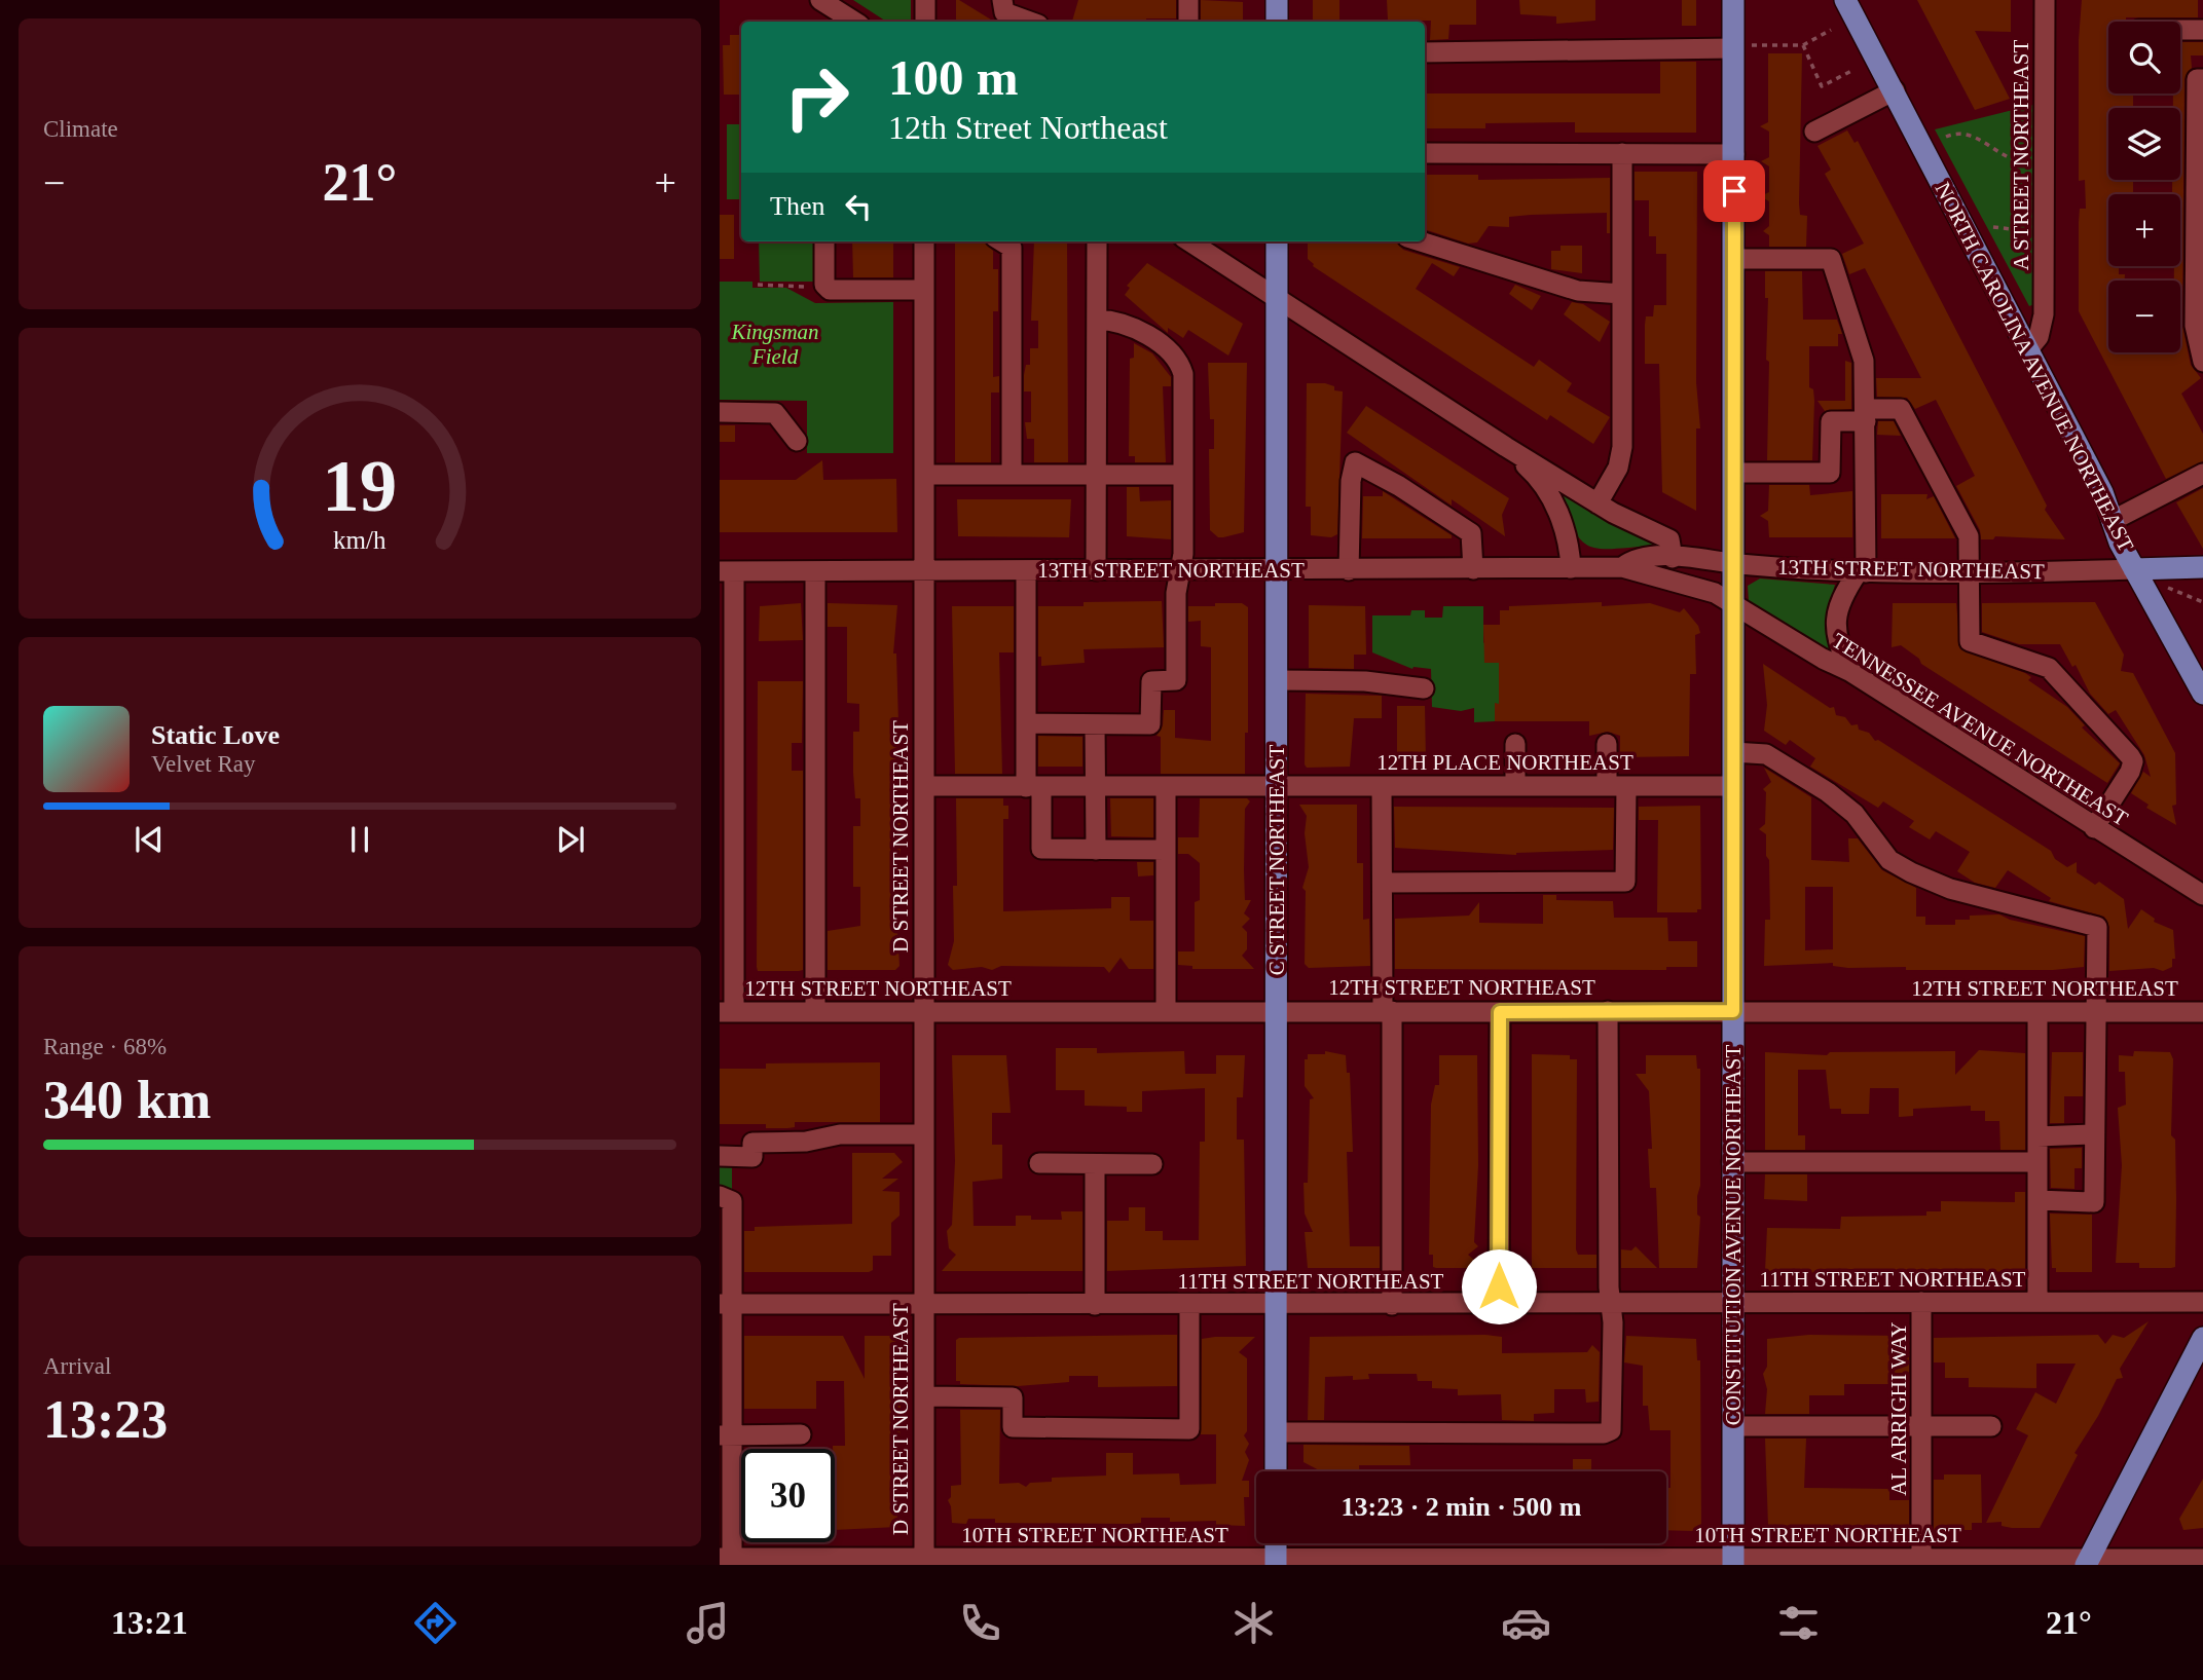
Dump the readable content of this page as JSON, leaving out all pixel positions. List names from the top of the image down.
{
  "streets": {
    "main road": [
      "NORTH CAROLINA AVENUE NORTHEAST",
      "13TH STREET NORTHEAST",
      "C STREET NORTHEAST",
      "CONSTITUTION AVENUE NORTHEAST"
    ],
    "street": [
      "A STREET NORTHEAST",
      "TENNESSEE AVENUE NORTHEAST",
      "12TH PLACE NORTHEAST",
      "D STREET NORTHEAST",
      "12TH STREET NORTHEAST",
      "11TH STREET NORTHEAST",
      "AL ARRIGHI WAY",
      "10TH STREET NORTHEAST"
    ]
  },
  "crossings": [
    ["A STREET NORTHEAST", "NORTH CAROLINA AVENUE NORTHEAST"],
    ["NORTH CAROLINA AVENUE NORTHEAST", "13TH STREET NORTHEAST"],
    ["13TH STREET NORTHEAST", "TENNESSEE AVENUE NORTHEAST"],
    ["13TH STREET NORTHEAST", "D STREET NORTHEAST"],
    ["13TH STREET NORTHEAST", "C STREET NORTHEAST"],
    ["13TH STREET NORTHEAST", "CONSTITUTION AVENUE NORTHEAST"],
    ["TENNESSEE AVENUE NORTHEAST", "CONSTITUTION AVENUE NORTHEAST"],
    ["12TH PLACE NORTHEAST", "D STREET NORTHEAST"],
    ["12TH PLACE NORTHEAST", "C STREET NORTHEAST"],
    ["12TH PLACE NORTHEAST", "CONSTITUTION AVENUE NORTHEAST"],
    ["D STREET NORTHEAST", "12TH STREET NORTHEAST"],
    ["D STREET NORTHEAST", "11TH STREET NORTHEAST"],
    ["D STREET NORTHEAST", "10TH STREET NORTHEAST"],
    ["C STREET NORTHEAST", "12TH STREET NORTHEAST"],
    ["C STREET NORTHEAST", "11TH STREET NORTHEAST"],
    ["12TH STREET NORTHEAST", "CONSTITUTION AVENUE NORTHEAST"],
    ["CONSTITUTION AVENUE NORTHEAST", "11TH STREET NORTHEAST"],
    ["CONSTITUTION AVENUE NORTHEAST", "10TH STREET NORTHEAST"],
    ["11TH STREET NORTHEAST", "AL ARRIGHI WAY"],
    ["AL ARRIGHI WAY", "10TH STREET NORTHEAST"]
  ],
  "parks": ["Kingsman Field"],
  "page": {
    "tile": [
      "Climate",
      ["Range · 68%", "340 km"],
      ["Arrival", "13:23"]
    ],
    "map_buttons": ["+", "−"],
    "turn": ["100 m", "12th Street Northeast"],
    "heat": ["−", "21°", "+"],
    "then": "Then",
    "song": ["Static Love", "Velvet Ray"],
    "limit": "30",
    "trip": "13:23 · 2 min · 500 m",
    "tabs": ["13:21", "21°"],
    "gauge": ["19", "km/h"]
  }
}
